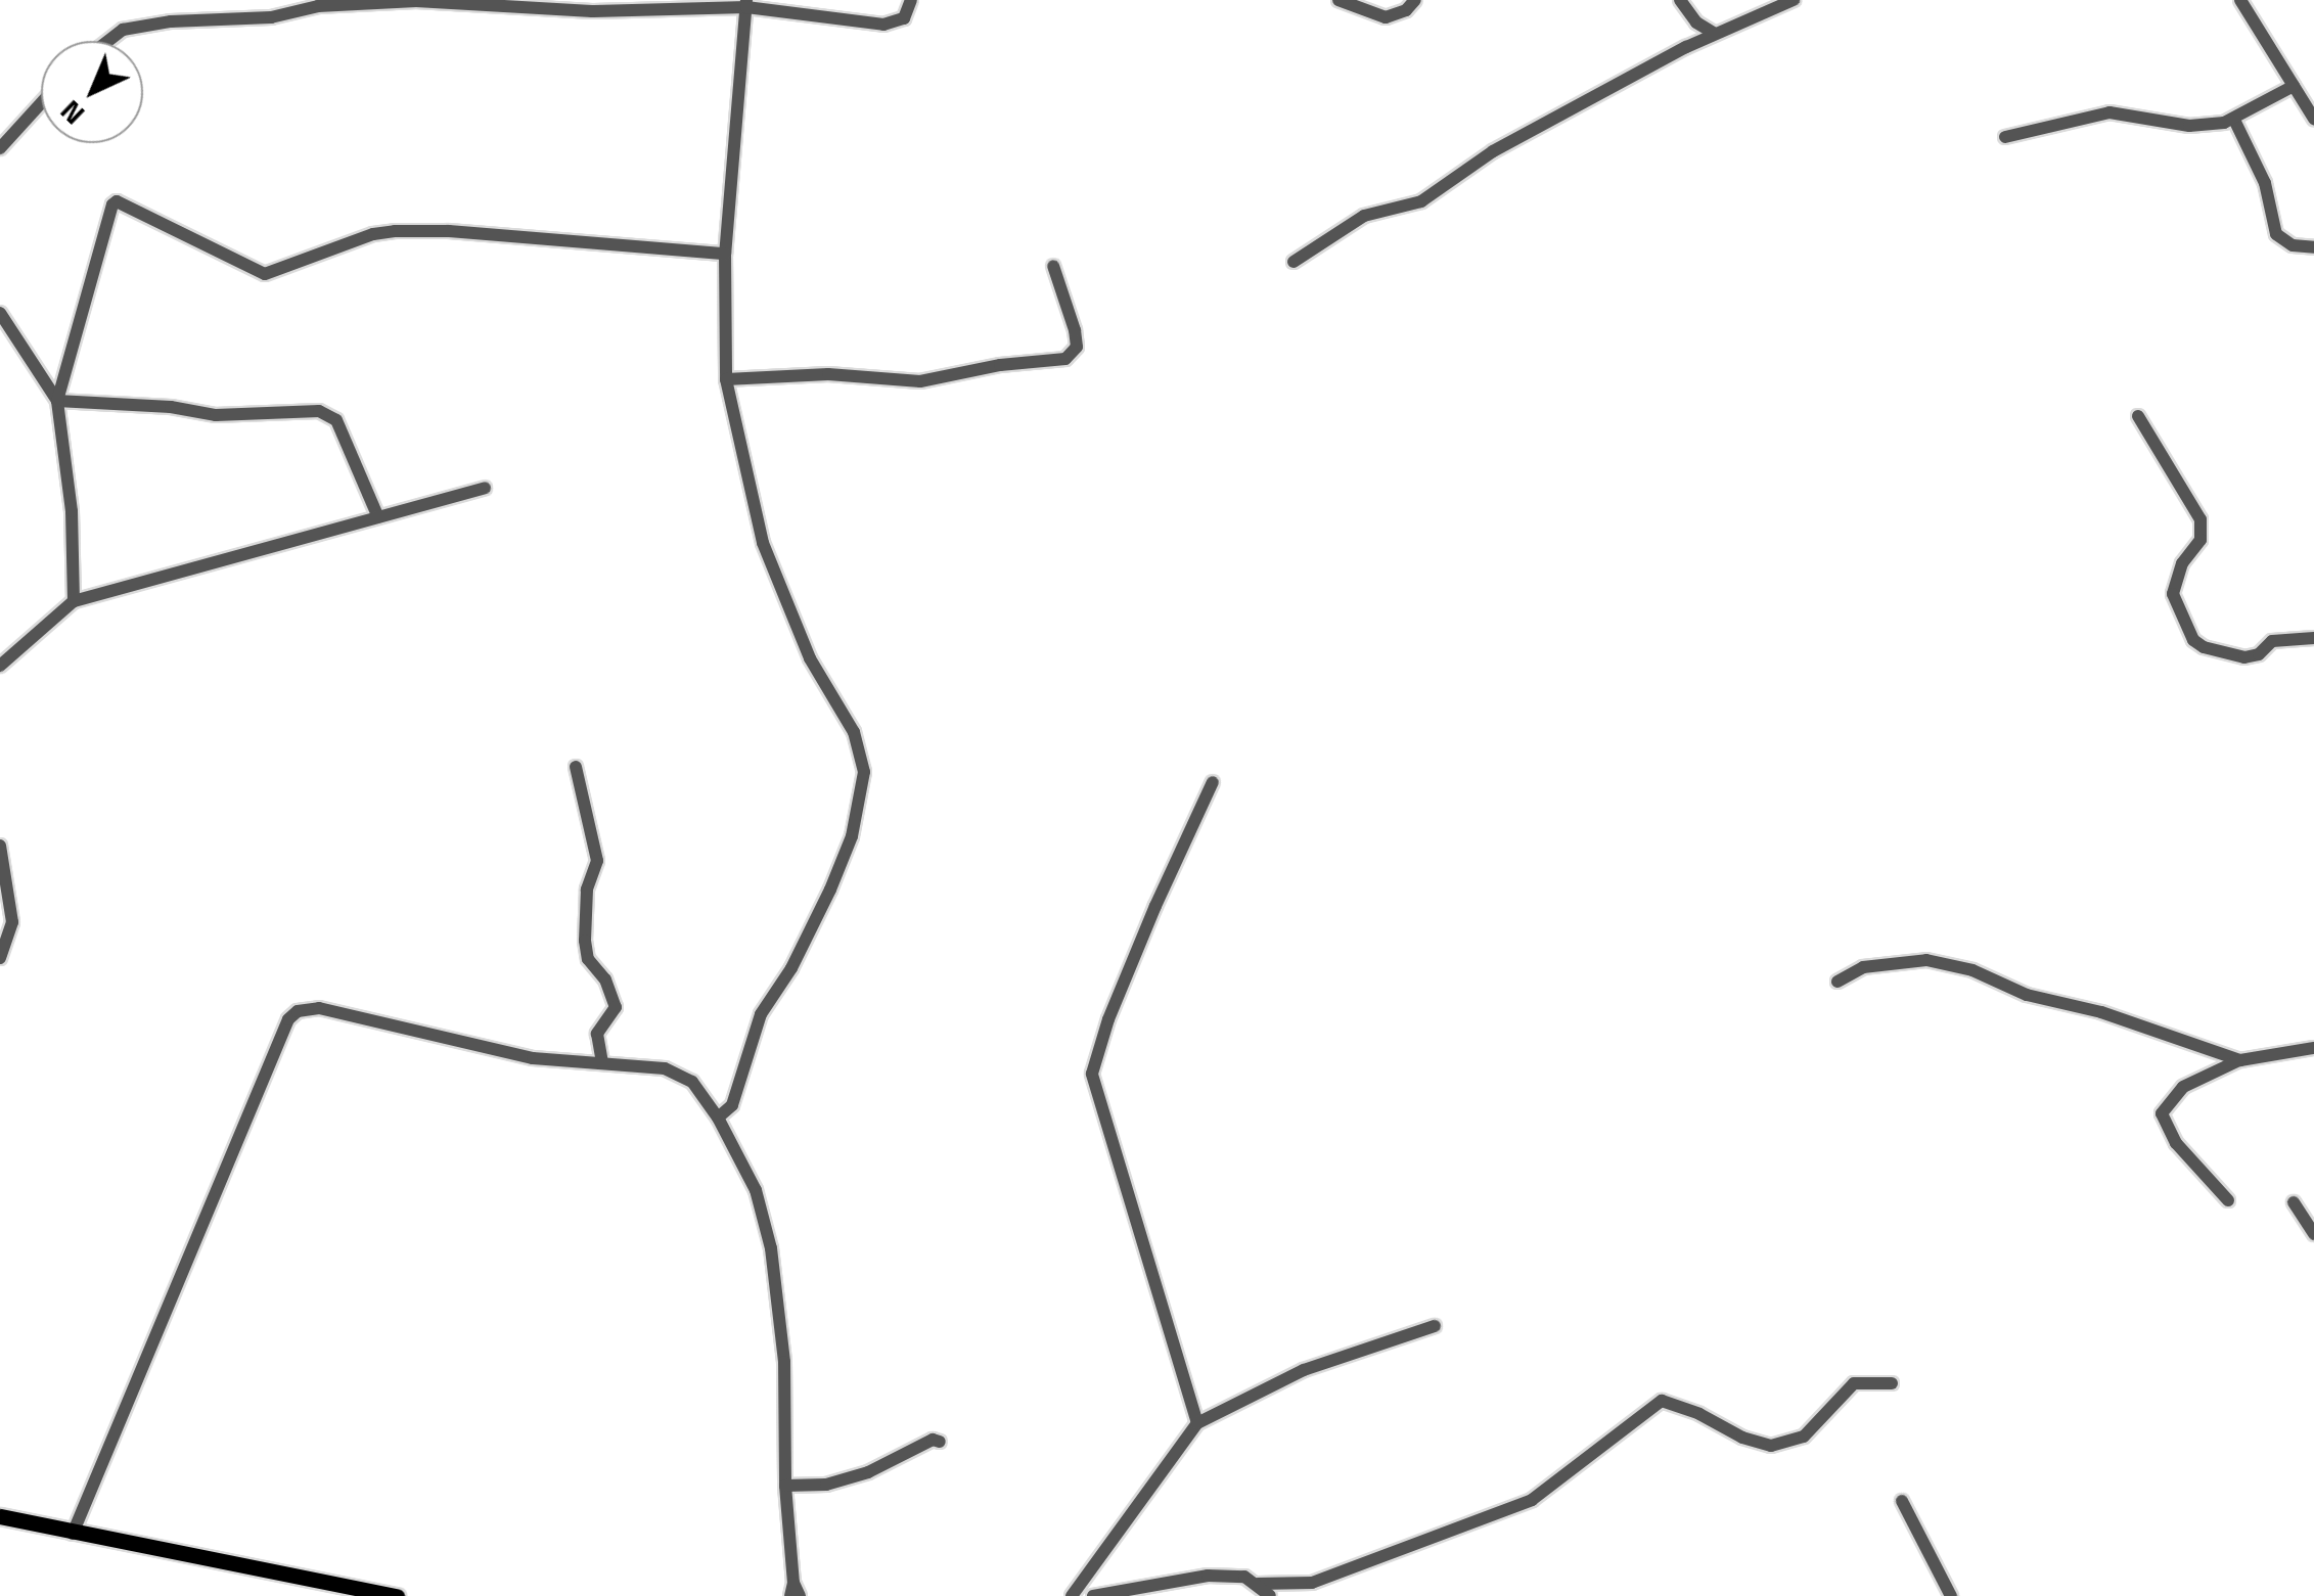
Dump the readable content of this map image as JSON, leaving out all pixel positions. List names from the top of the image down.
{
  "north": "bottom left"
}
